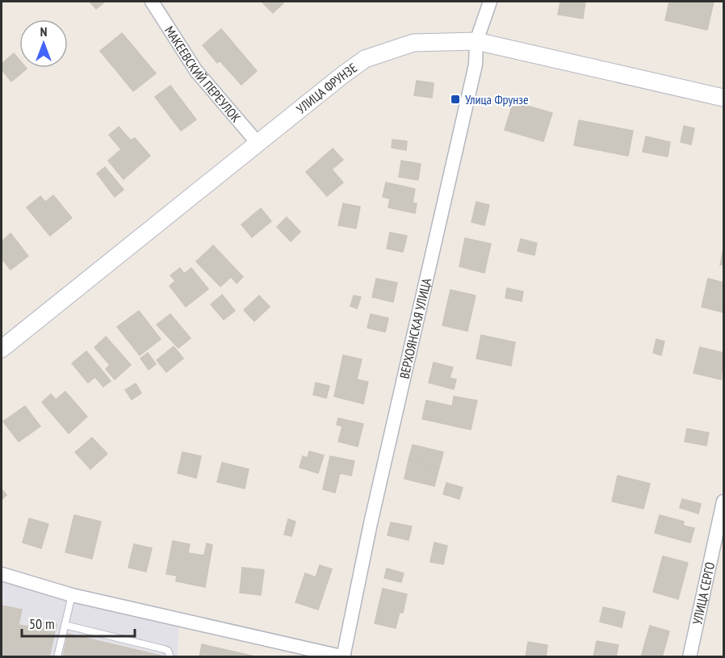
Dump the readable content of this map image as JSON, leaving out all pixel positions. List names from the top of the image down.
{
  "streets": {
    "street": [
      "МАКЕЕВСКИЙ ПЕРЕУЛОК",
      "УЛИЦА ФРУНЗЕ",
      "ВЕРХОЯНСКАЯ УЛИЦА",
      "УЛИЦА СЕРГО"
    ]
  },
  "crossings": [
    ["МАКЕЕВСКИЙ ПЕРЕУЛОК", "УЛИЦА ФРУНЗЕ"],
    ["УЛИЦА ФРУНЗЕ", "ВЕРХОЯНСКАЯ УЛИЦА"]
  ],
  "places": {
    "transit": ["Улица Фрунзе"]
  },
  "scale_bar": "50 m",
  "north": "top"
}
